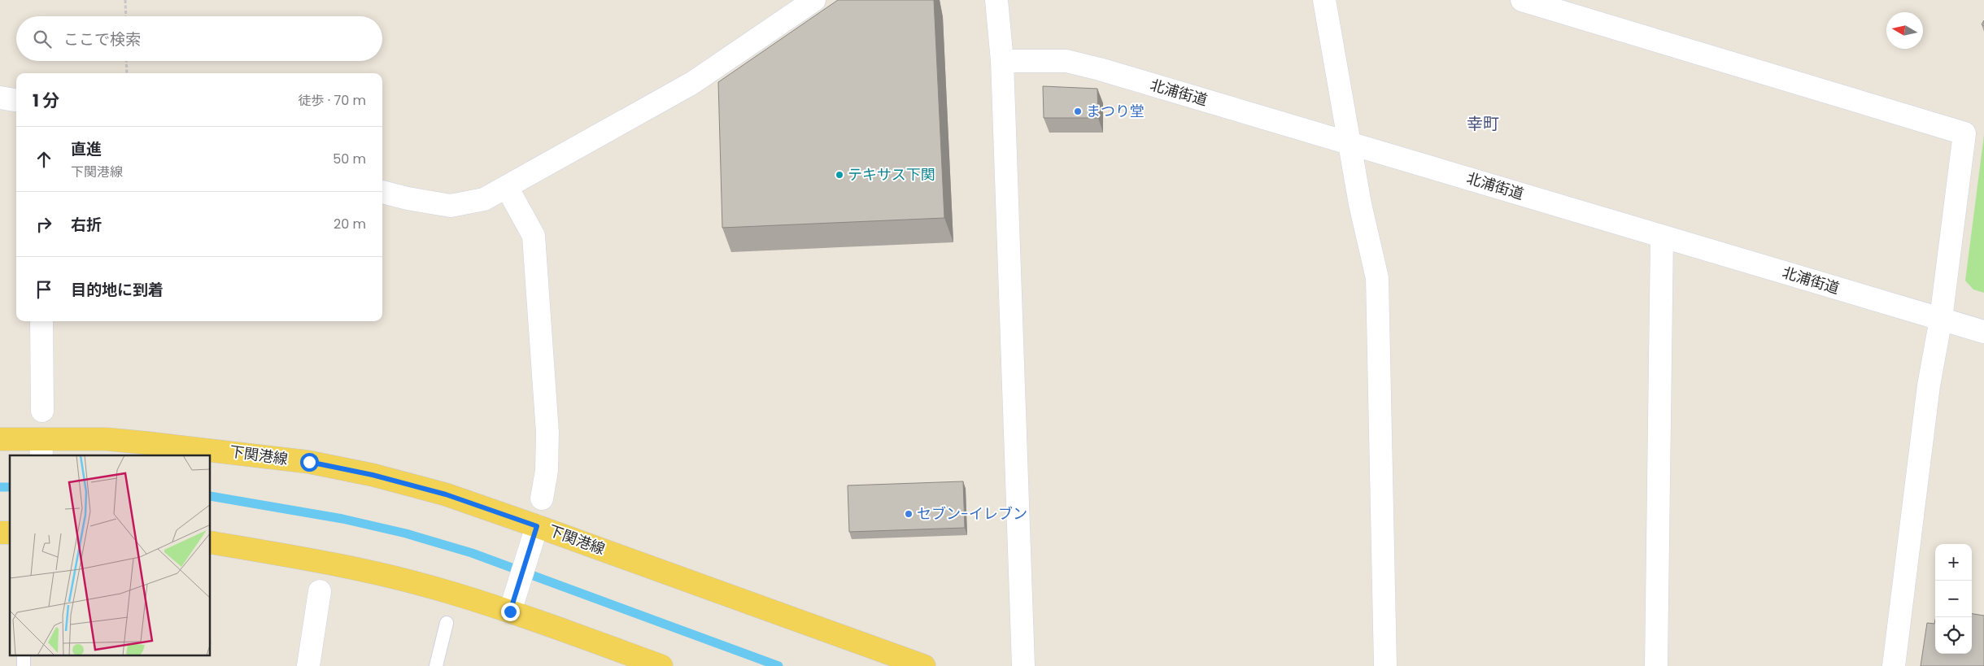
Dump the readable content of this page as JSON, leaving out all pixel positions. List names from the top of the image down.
{
  "streets": {
    "main road": ["下関港線"],
    "street": ["北浦街道"]
  },
  "districts": ["幸町"],
  "places": ["まつり堂", "テキサス下関", "セブン-イレブン"],
  "north": "left",
  "page": {
    "search": "ここで検索",
    "heading": ["1 分", "徒歩 · 70 m"],
    "list": [
      ["直進", "下関港線", "50 m"],
      ["右折", "20 m"],
      "目的地に到着"
    ],
    "map_buttons": ["+", "−"]
  }
}
